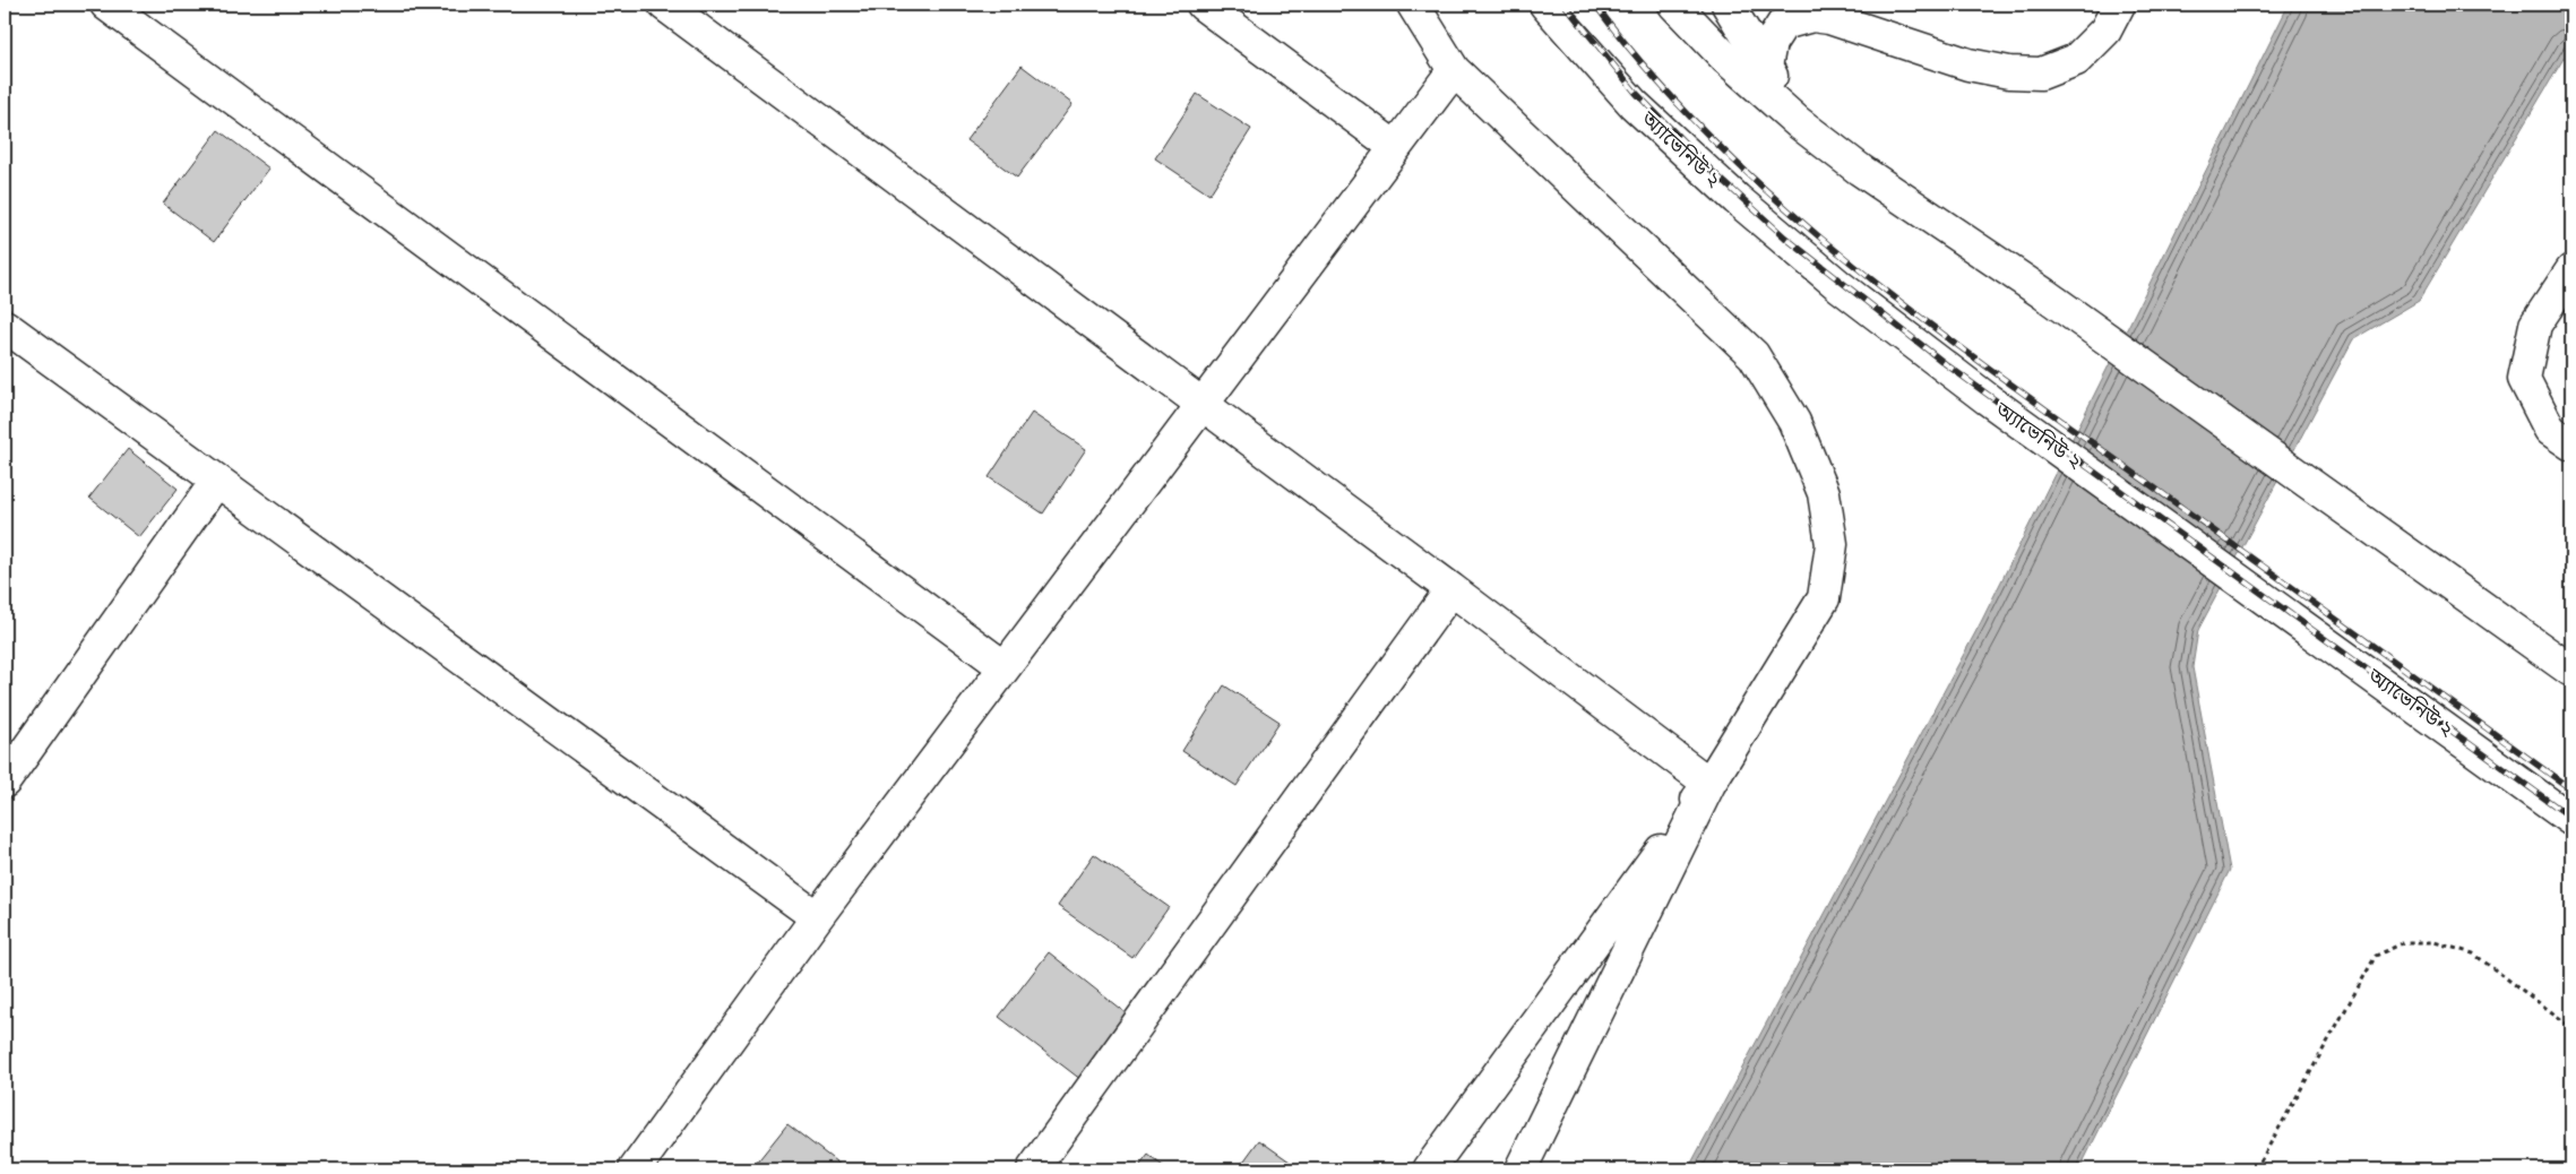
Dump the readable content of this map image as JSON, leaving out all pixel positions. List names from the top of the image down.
{
  "streets": {
    "street": ["অ্যাভেনিউ ২"]
  }
}
